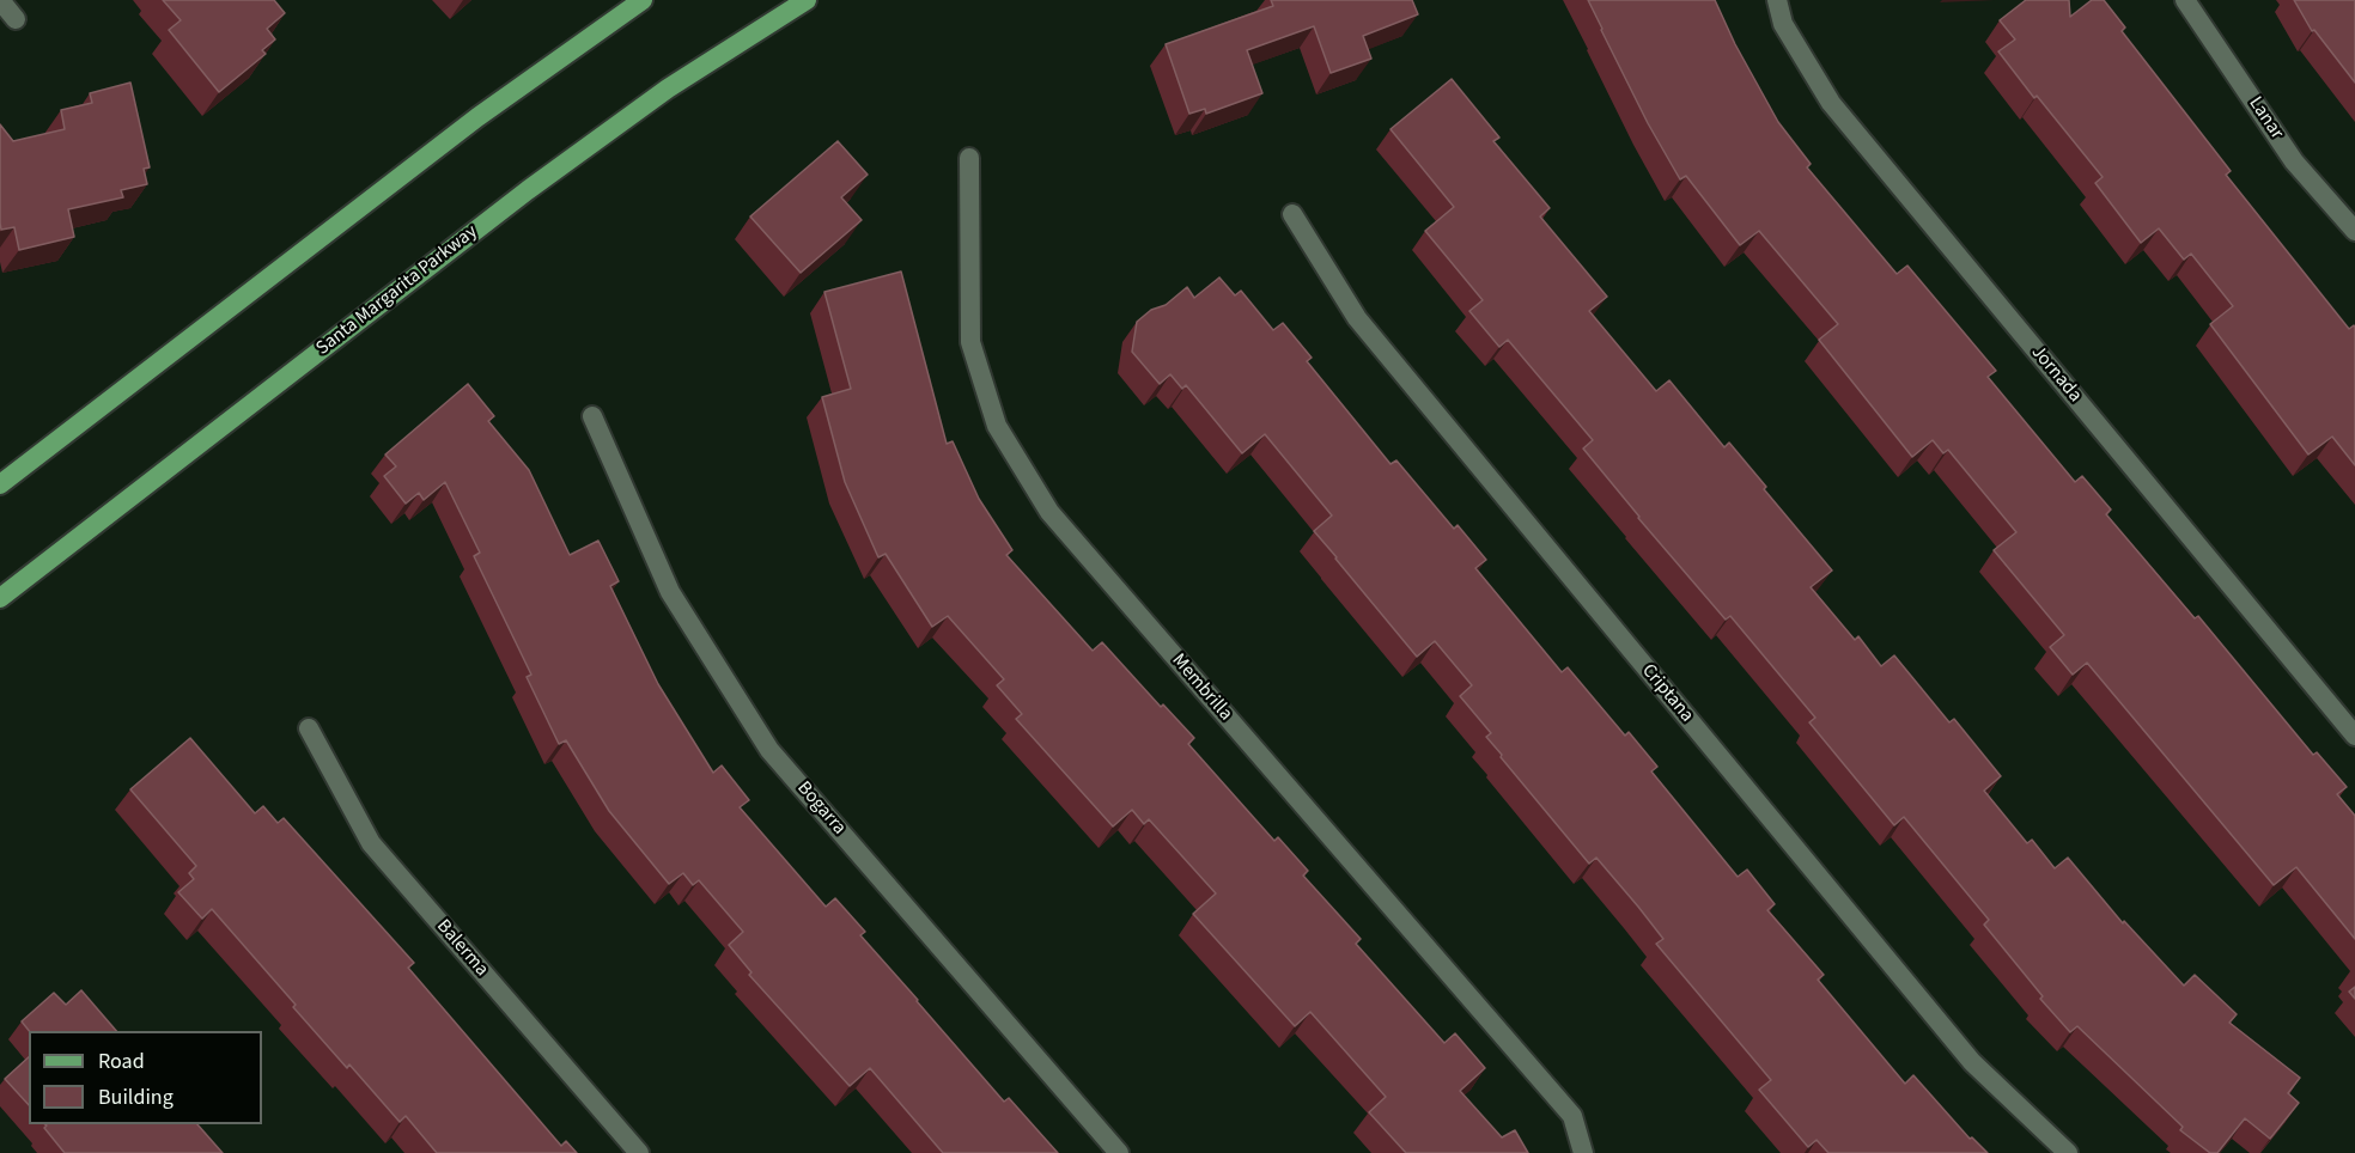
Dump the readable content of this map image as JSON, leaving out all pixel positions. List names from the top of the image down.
{
  "streets": {
    "main road": ["Santa Margarita Parkway"],
    "street": [
      "Lanar",
      "Jornada",
      "Membrilla",
      "Criptana",
      "Bogarra",
      "Balerma"
    ]
  },
  "legend": ["Road", "Building"]
}
